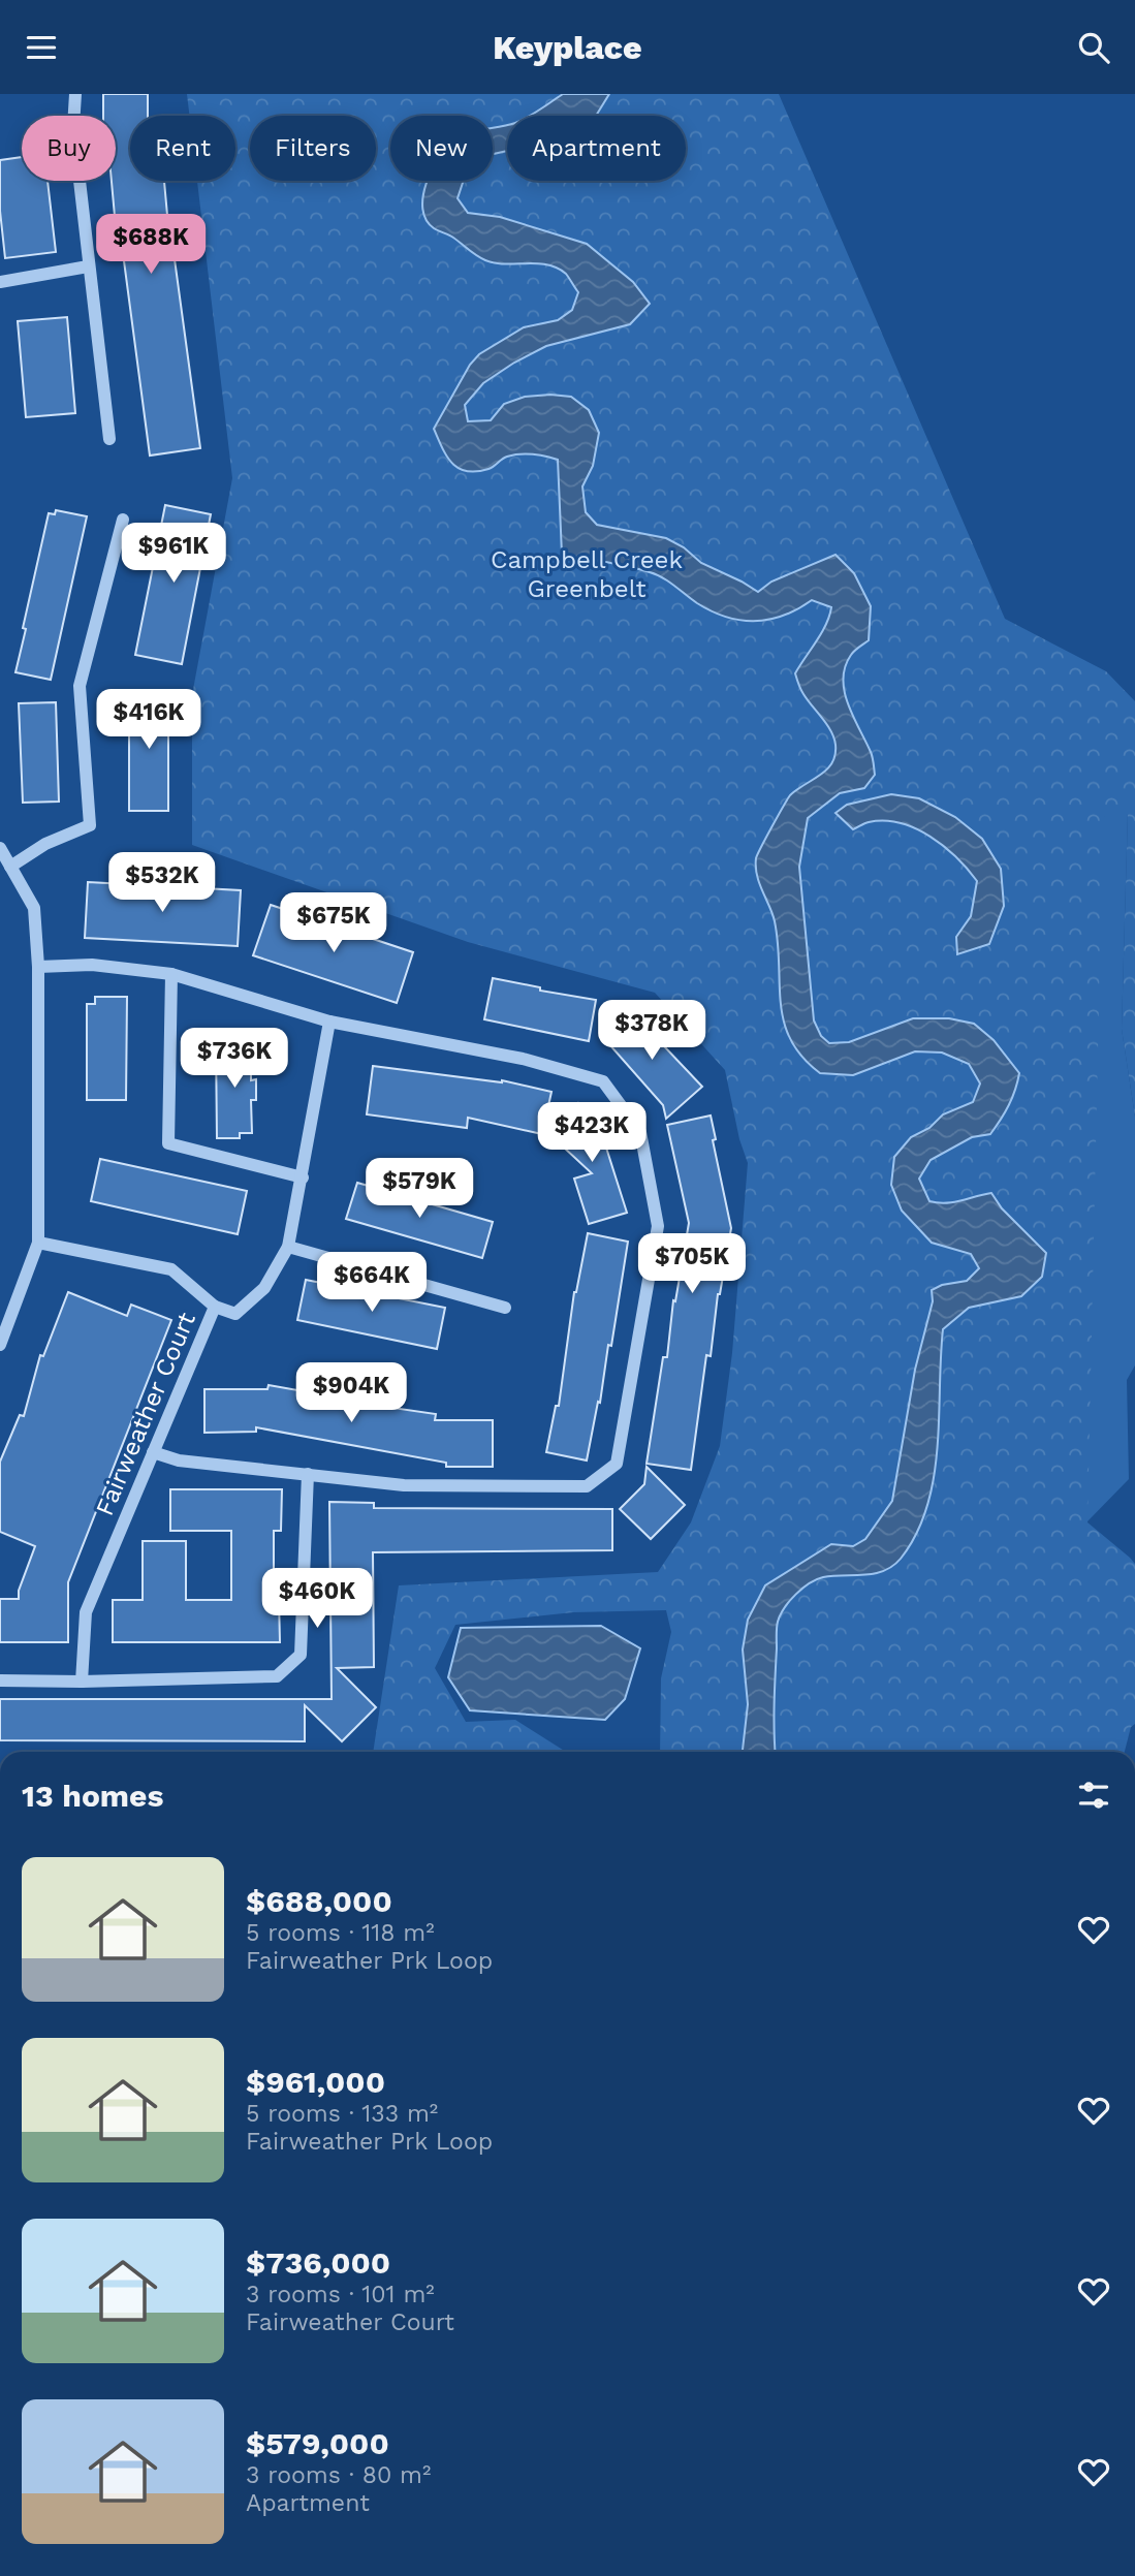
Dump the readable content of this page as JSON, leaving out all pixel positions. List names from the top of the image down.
{
  "streets": {
    "street": ["Fairweather Court"]
  },
  "parks": ["Campbell Creek Greenbelt"],
  "page": {
    "header": "Keyplace",
    "chip": [
      "Buy",
      "Rent",
      "Filters",
      "New",
      "Apartment"
    ],
    "price": [
      "$688K",
      "$961K",
      "$416K",
      "$532K",
      "$675K",
      "$378K",
      "$736K",
      "$423K",
      "$579K",
      "$705K",
      "$664K",
      "$904K",
      "$460K"
    ],
    "heading": "13 homes",
    "list": [
      {
        "name": "$688,000",
        "note": "5 rooms · 118 m² · Fairweather Prk Loop"
      },
      {
        "name": "$961,000",
        "note": "5 rooms · 133 m² · Fairweather Prk Loop"
      },
      {
        "name": "$736,000",
        "note": "3 rooms · 101 m² · Fairweather Court"
      },
      {
        "name": "$579,000",
        "note": "3 rooms · 80 m² · Apartment"
      }
    ]
  }
}
